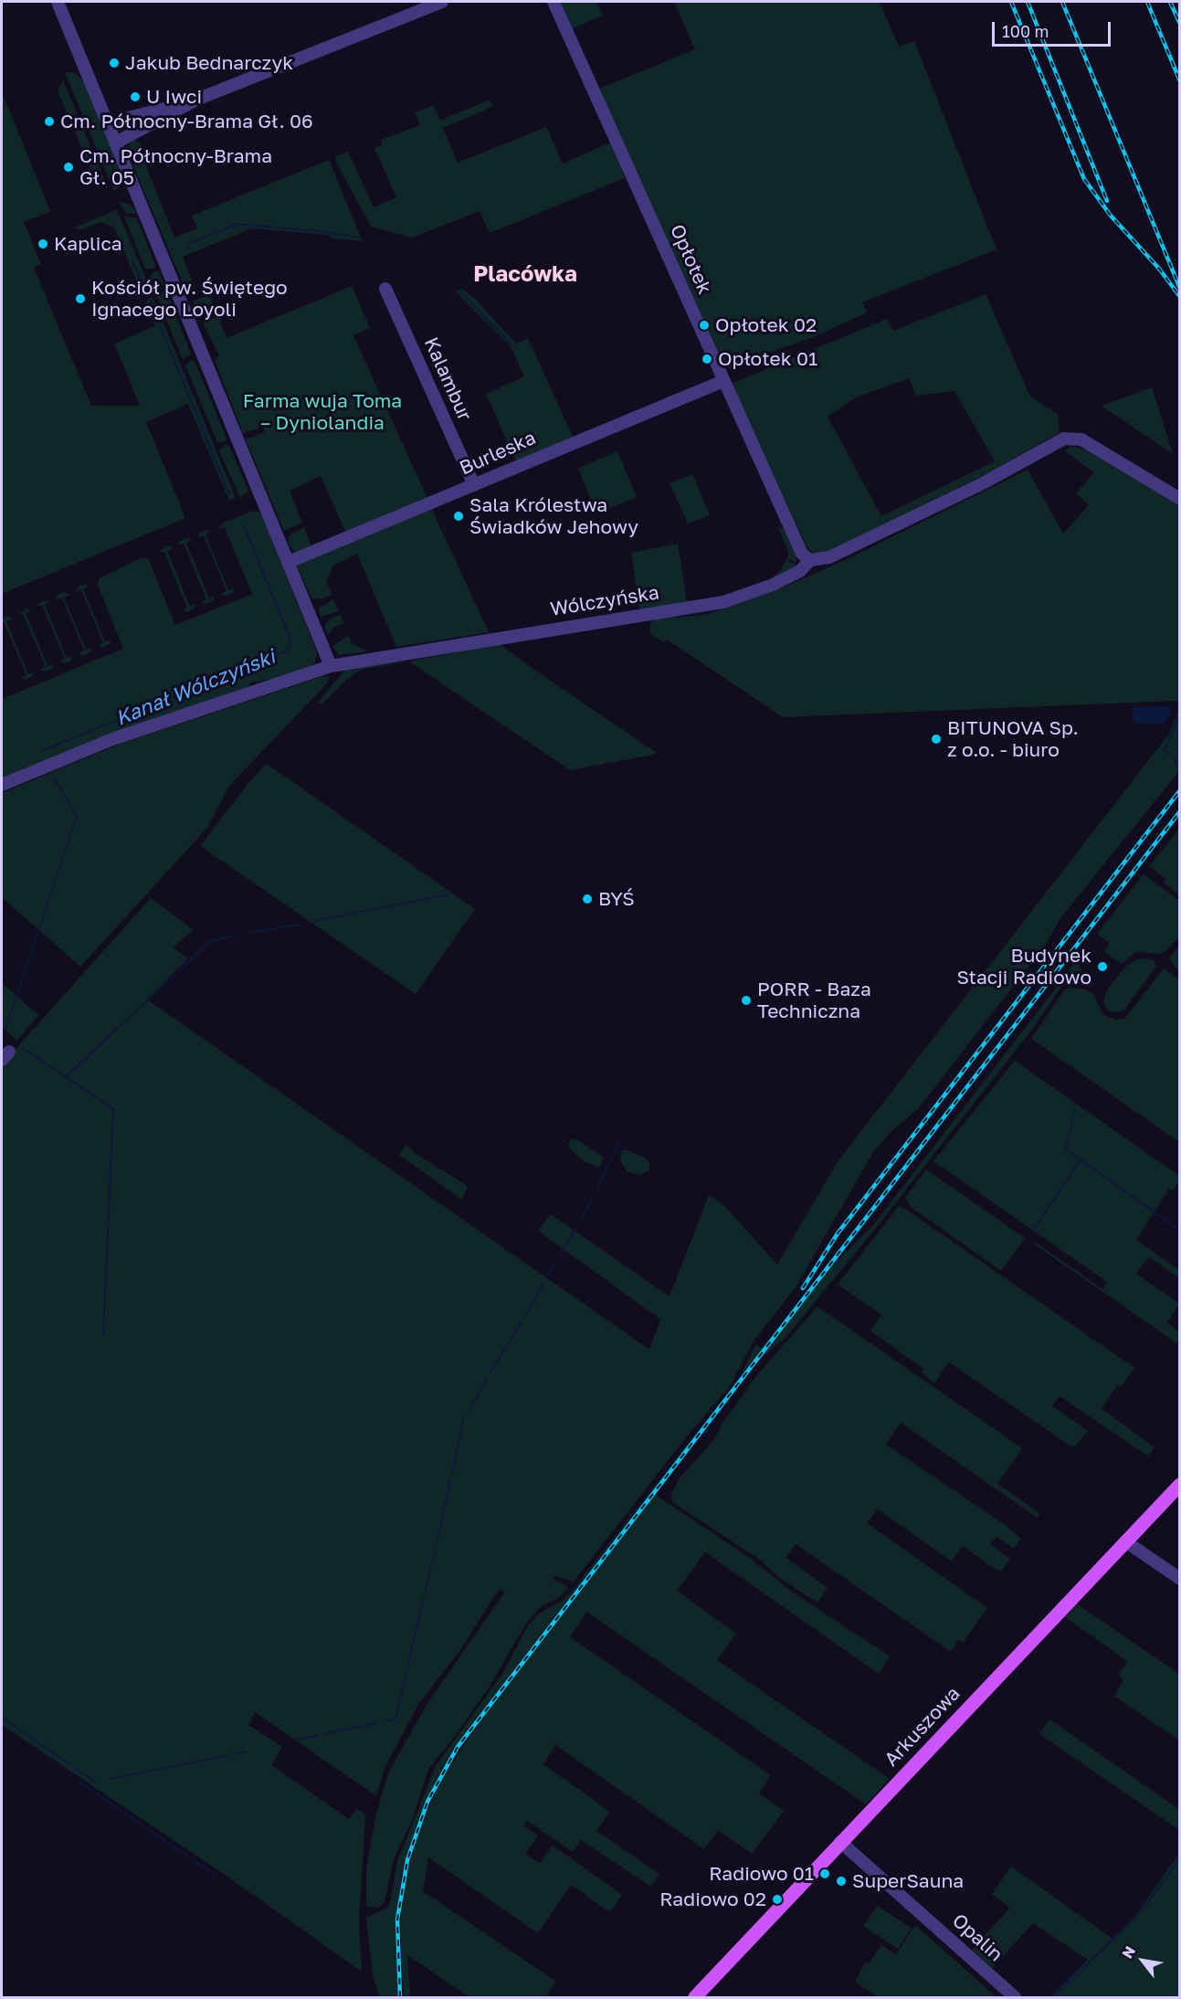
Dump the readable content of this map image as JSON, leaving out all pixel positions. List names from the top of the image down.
{
  "streets": {
    "main road": ["Arkuszowa"],
    "street": [
      "Opłotek",
      "Kalambur",
      "Burleska",
      "Wólczyńska",
      "Opalin"
    ]
  },
  "crossings": [
    ["Opłotek", "Burleska"],
    ["Opłotek", "Wólczyńska"],
    ["Kalambur", "Burleska"],
    ["Arkuszowa", "Opalin"]
  ],
  "districts": ["Placówka"],
  "water": ["Kanał Wólczyński"],
  "parks": ["Farma wuja Toma – Dyniolandia"],
  "places": [
    "Jakub Bednarczyk",
    "U Iwci",
    "Cm. Północny-Brama Gł. 06",
    "Cm. Północny-Brama Gł. 05",
    "Kaplica",
    "Kościół pw. Świętego Ignacego Loyoli",
    "Opłotek 02",
    "Opłotek 01",
    "Sala Królestwa Świadków Jehowy",
    "BITUNOVA Sp. z o.o. - biuro",
    "BYŚ",
    "Budynek Stacji Radiowo",
    "PORR - Baza Techniczna",
    "Radiowo 01",
    "SuperSauna",
    "Radiowo 02"
  ],
  "scale_bar": "100 m",
  "north": "top left"
}
